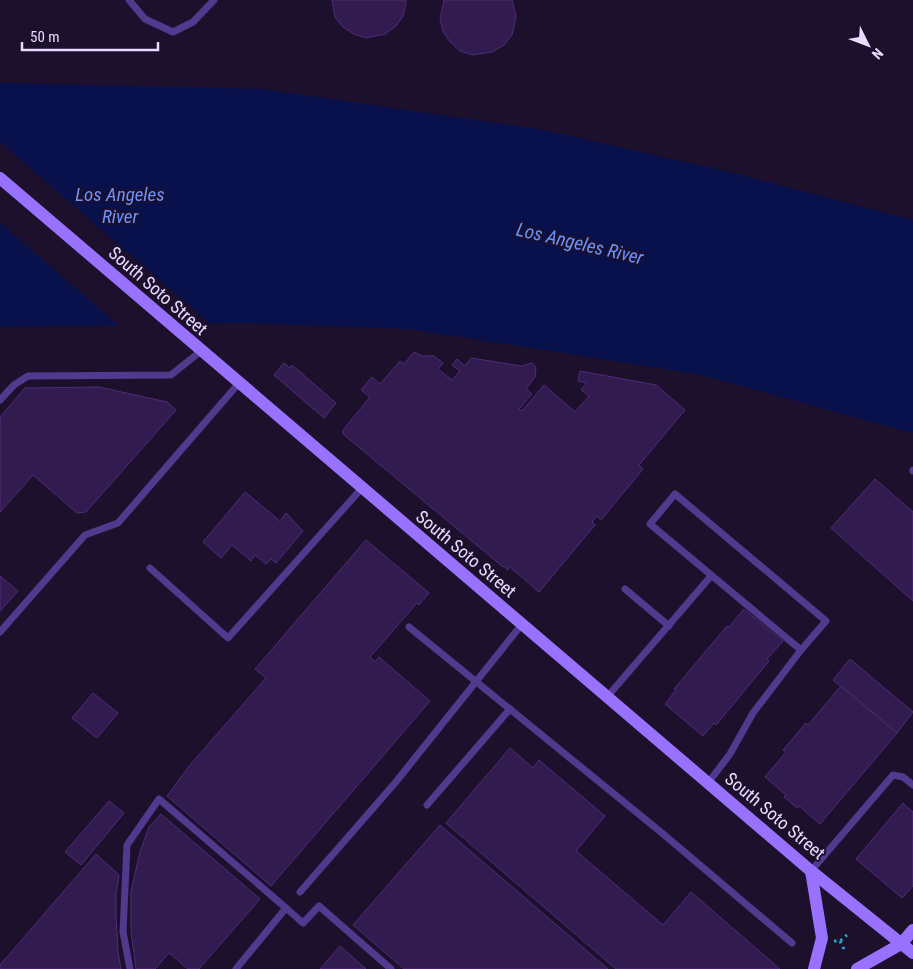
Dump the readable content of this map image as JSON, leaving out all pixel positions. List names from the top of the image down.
{
  "streets": {
    "main road": ["South Soto Street"]
  },
  "water": ["Los Angeles River"],
  "scale_bar": "50 m",
  "north": "bottom right"
}
